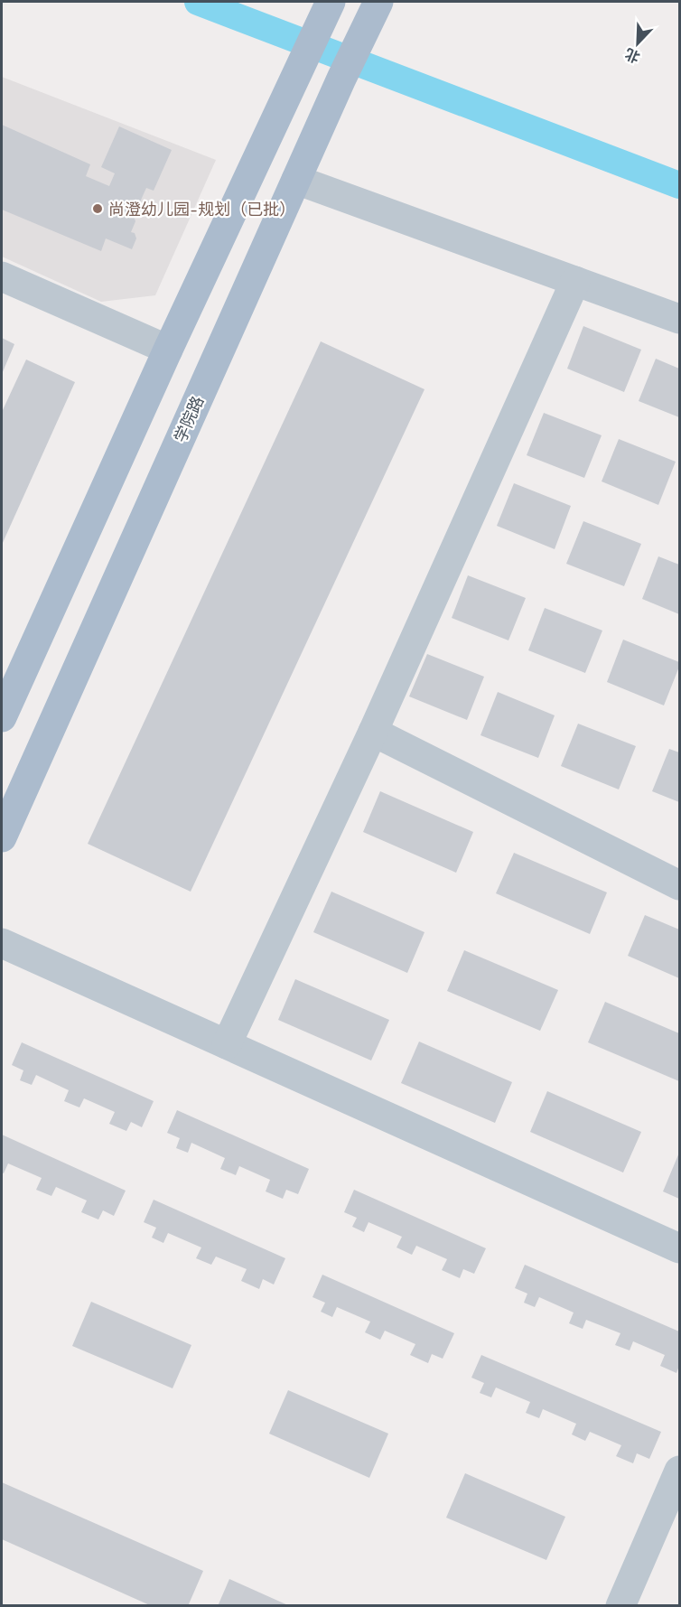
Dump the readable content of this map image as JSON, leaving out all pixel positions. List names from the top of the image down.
{
  "streets": {
    "main road": ["学院路"]
  },
  "places": ["尚澄幼儿园-规划（已批）"],
  "north": "bottom left"
}
